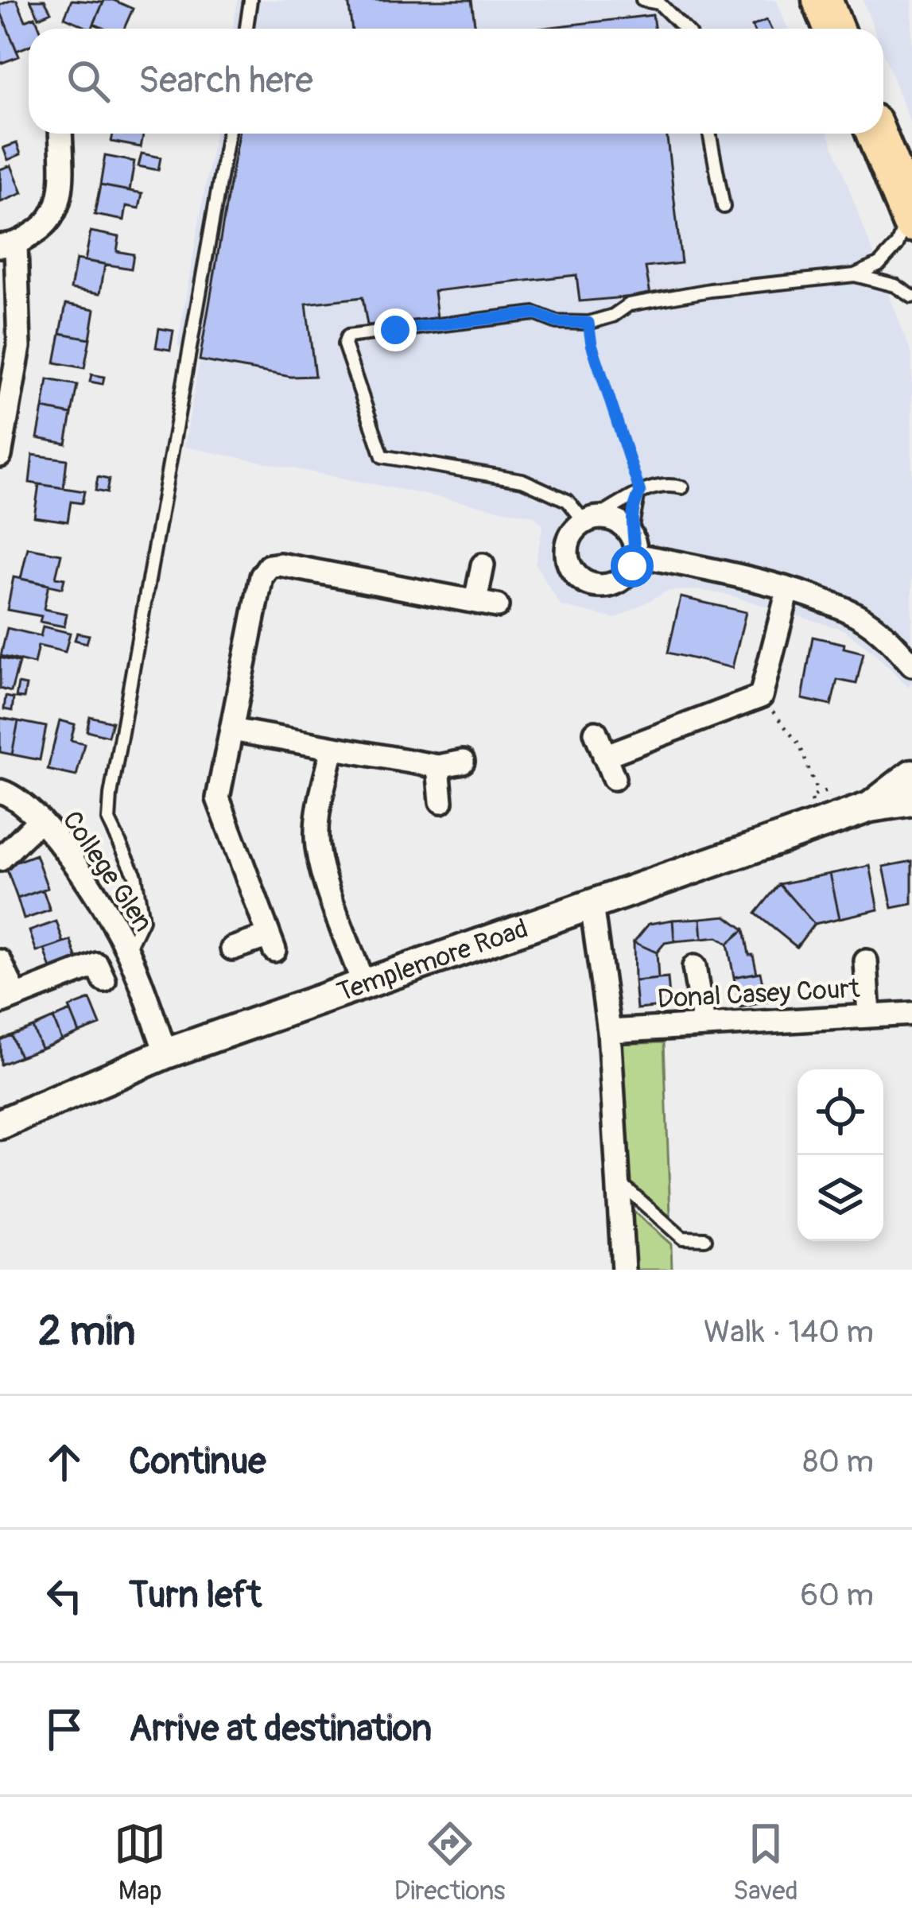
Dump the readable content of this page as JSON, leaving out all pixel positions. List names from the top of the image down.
{
  "streets": {
    "main road": ["Templemore Road"],
    "street": ["College Glen", "Donal Casey Court"]
  },
  "crossings": [
    ["College Glen", "Templemore Road"]
  ],
  "page": {
    "search": "Search here",
    "heading": ["2 min", "Walk · 140 m"],
    "list": [
      ["Continue", "80 m"],
      ["Turn left", "60 m"],
      "Arrive at destination"
    ],
    "nav": ["Map", "Directions", "Saved"]
  }
}
